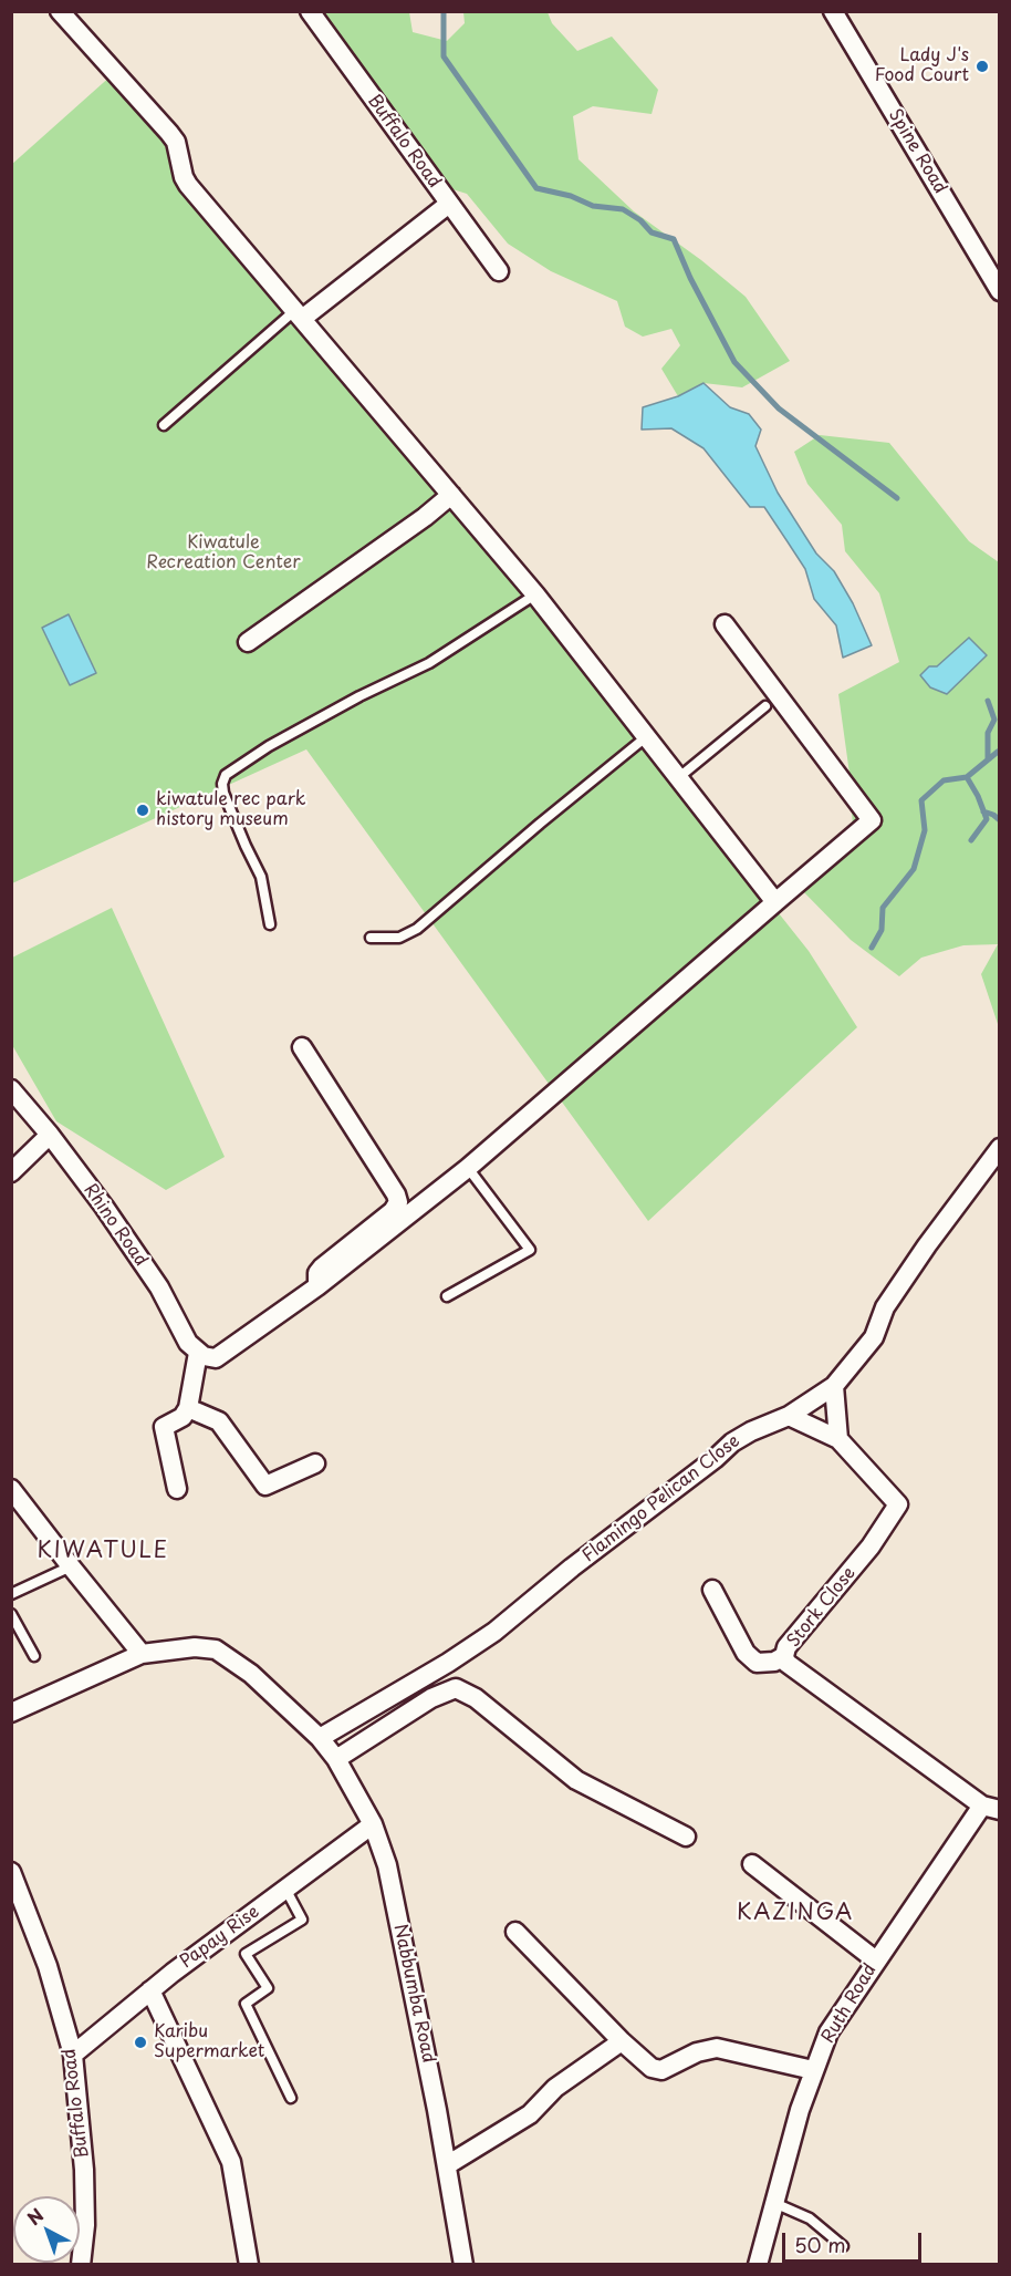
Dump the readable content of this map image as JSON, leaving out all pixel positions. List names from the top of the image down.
{
  "streets": {
    "street": [
      "Buffalo Road",
      "Spine Road",
      "Rhino Road",
      "Flamingo Pelican Close",
      "Stork Close",
      "Papay Rise",
      "Nabbumba Road",
      "Ruth Road"
    ]
  },
  "crossings": [
    ["Buffalo Road", "Papay Rise"],
    ["Flamingo Pelican Close", "Stork Close"],
    ["Flamingo Pelican Close", "Nabbumba Road"],
    ["Stork Close", "Ruth Road"],
    ["Papay Rise", "Nabbumba Road"]
  ],
  "districts": ["KIWATULE", "KAZINGA"],
  "parks": ["Kiwatule Recreation Center"],
  "places": ["Lady J's Food Court", "kiwatule rec park history museum", "Karibu Supermarket"],
  "scale_bar": "50 m",
  "north": "top left"
}
